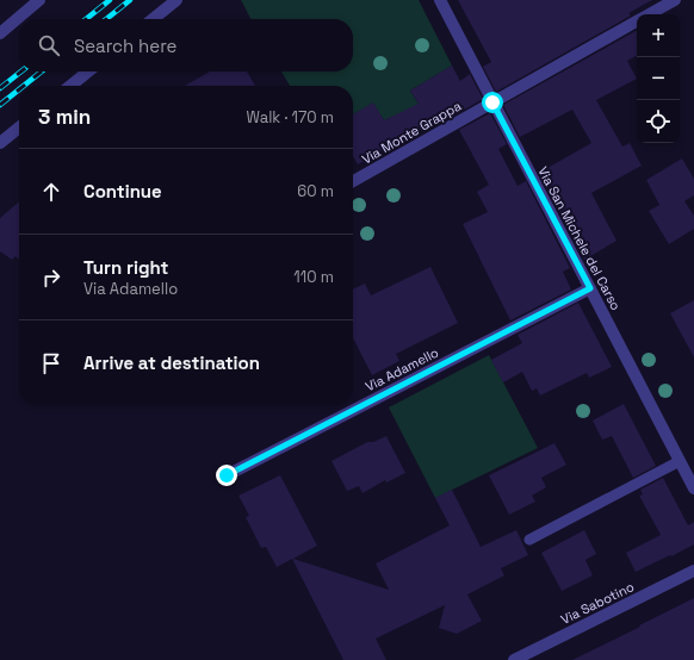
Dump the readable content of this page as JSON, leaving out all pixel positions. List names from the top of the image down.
{
  "streets": {
    "street": [
      "Via Monte Grappa",
      "Via San Michele del Carso",
      "Via Adamello",
      "Via Sabotino"
    ]
  },
  "crossings": [
    ["Via Monte Grappa", "Via San Michele del Carso"],
    ["Via San Michele del Carso", "Via Adamello"]
  ],
  "page": {
    "map_buttons": ["+", "−"],
    "search": "Search here",
    "heading": ["3 min", "Walk · 170 m"],
    "list": [
      ["Continue", "60 m"],
      ["Turn right", "Via Adamello", "110 m"],
      "Arrive at destination"
    ]
  }
}
